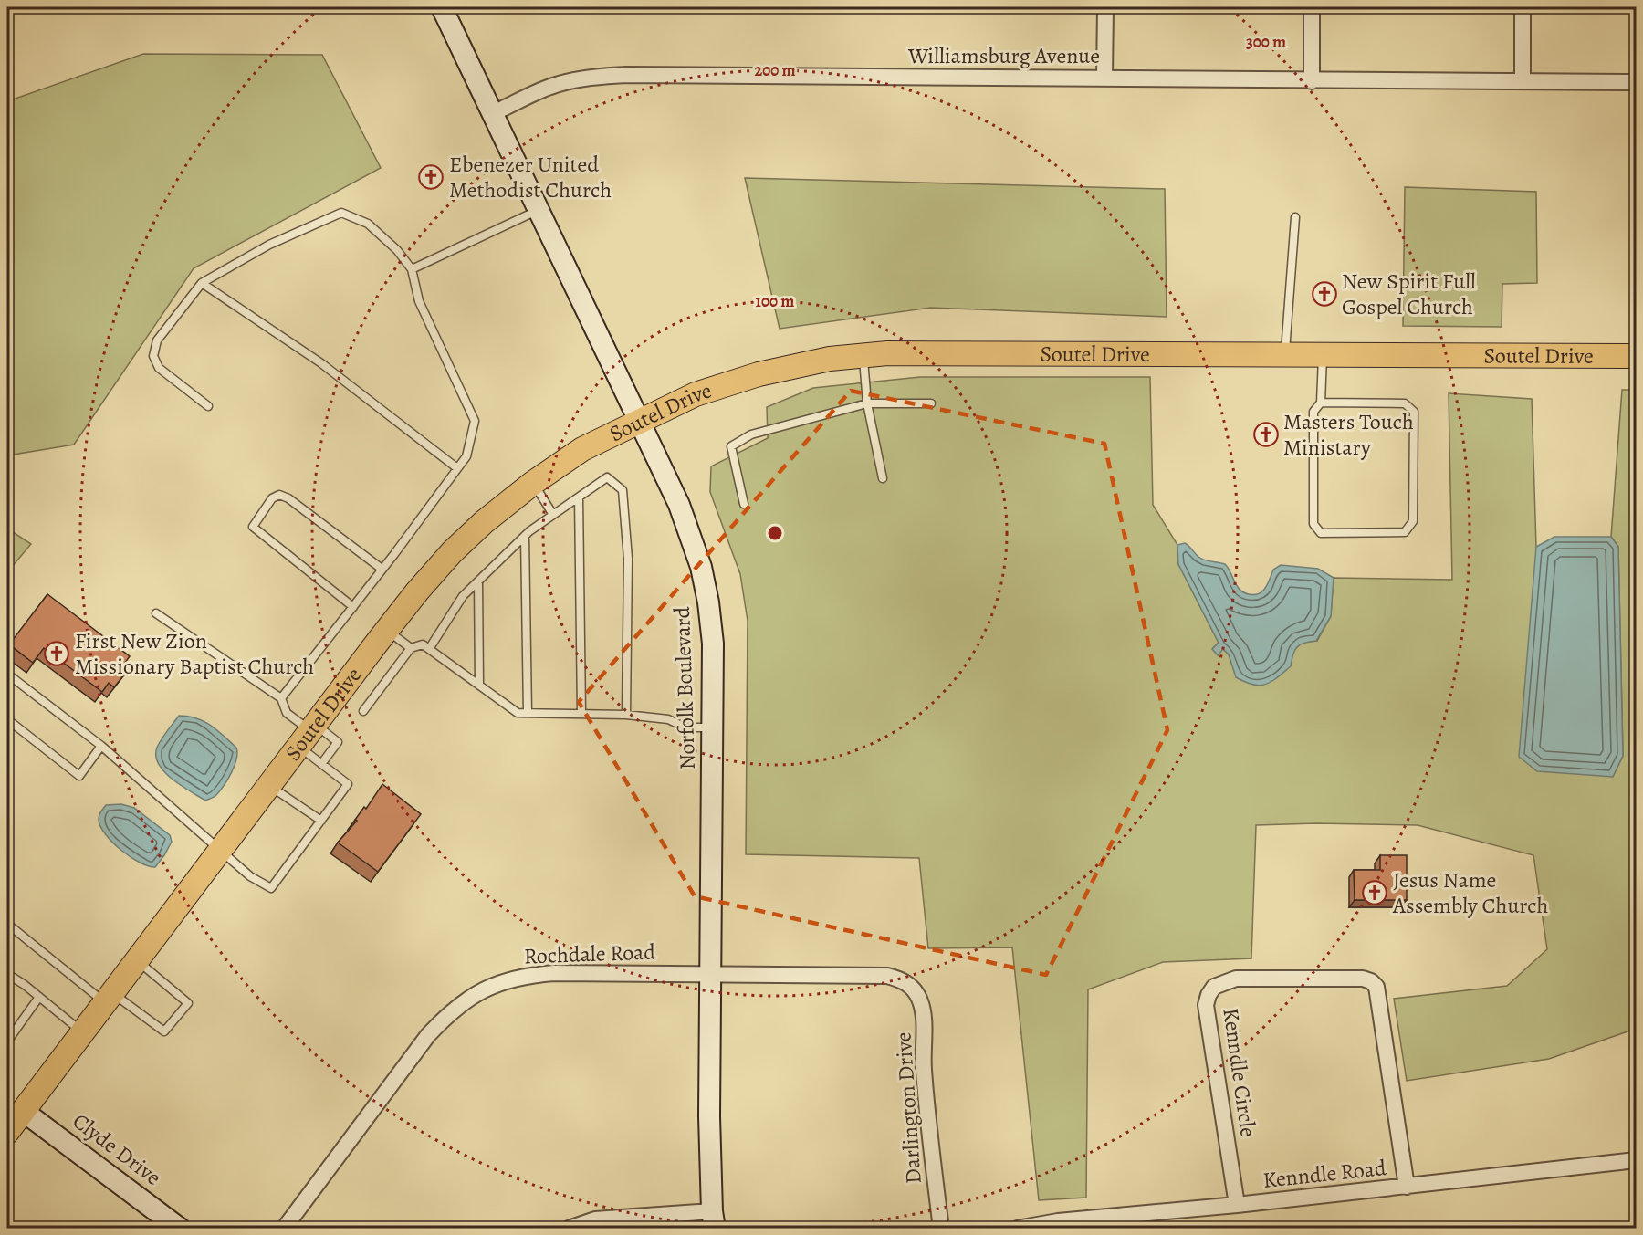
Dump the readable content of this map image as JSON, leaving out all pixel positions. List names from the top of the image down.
{
  "streets": {
    "main road": ["Soutel Drive"],
    "street": [
      "Williamsburg Avenue",
      "Norfolk Boulevard",
      "Rochdale Road",
      "Kenndle Circle",
      "Darlington Drive",
      "Clyde Drive",
      "Kenndle Road"
    ]
  },
  "crossings": [
    ["Williamsburg Avenue", "Norfolk Boulevard"],
    ["Soutel Drive", "Norfolk Boulevard"],
    ["Soutel Drive", "Clyde Drive"],
    ["Norfolk Boulevard", "Rochdale Road"],
    ["Rochdale Road", "Darlington Drive"],
    ["Kenndle Circle", "Kenndle Road"]
  ],
  "places": {
    "church": [
      "Ebenezer United Methodist Church",
      "New Spirit Full Gospel Church",
      "Masters Touch Ministary",
      "First New Zion Missionary Baptist Church",
      "Jesus Name Assembly Church"
    ]
  },
  "rings": ["300 m", "200 m", "100 m"]
}
